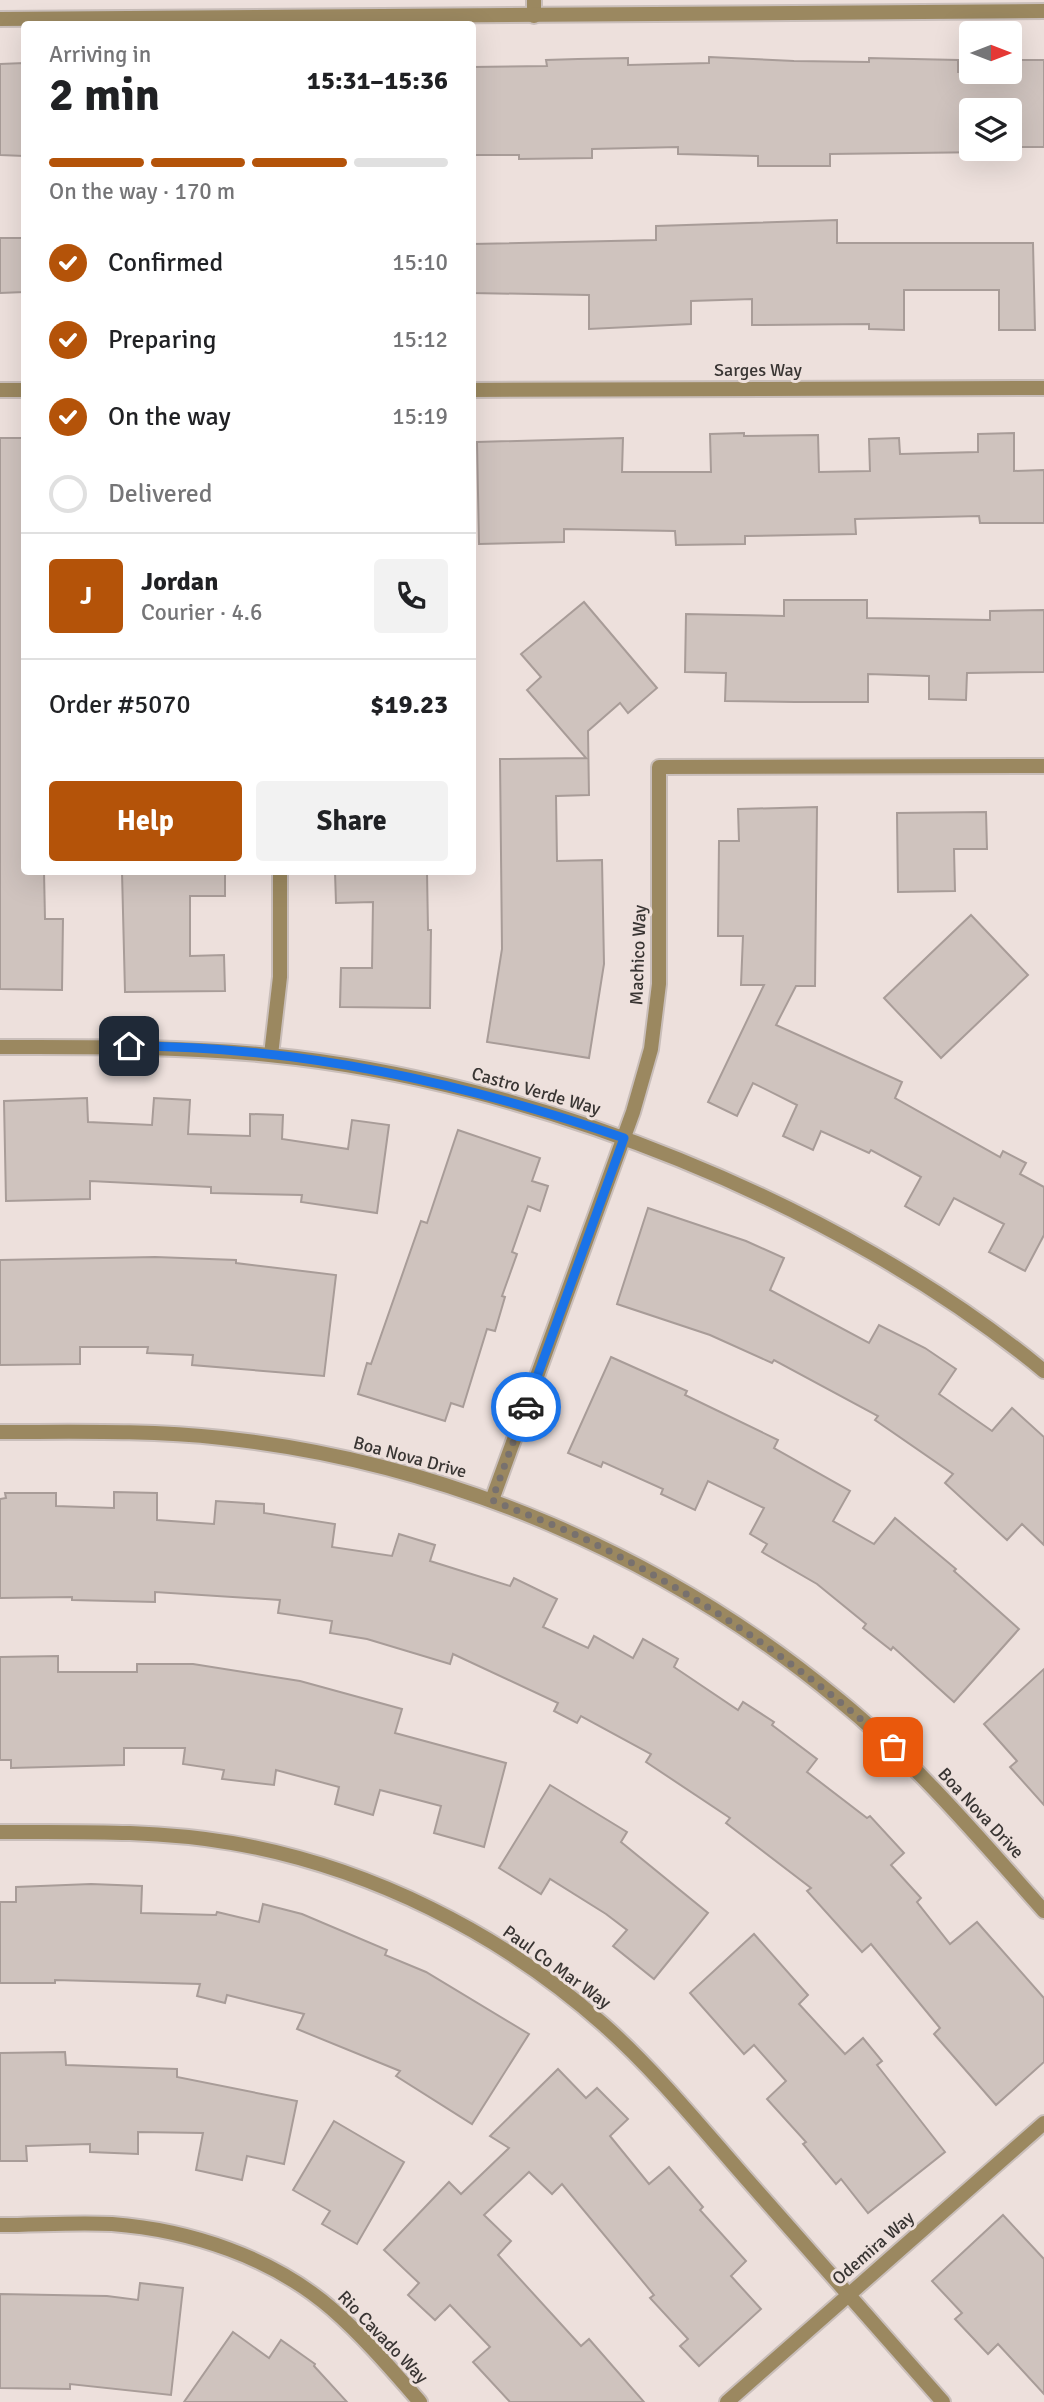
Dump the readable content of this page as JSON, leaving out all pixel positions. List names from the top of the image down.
{
  "streets": {
    "street": [
      "Sarges Way",
      "Machico Way",
      "Castro Verde Way",
      "Boa Nova Drive",
      "Paul Co Mar Way",
      "Odemira Way",
      "Rio Cavado Way"
    ]
  },
  "crossings": [
    ["Machico Way", "Castro Verde Way"],
    ["Machico Way", "Boa Nova Drive"],
    ["Paul Co Mar Way", "Odemira Way"]
  ],
  "north": "right",
  "page": {
    "heading": ["2 min", "Arriving in", "15:31–15:36"],
    "panel": [
      "Jordan",
      "Courier · 4.6",
      "Order #5070",
      "$19.23"
    ],
    "bar": "On the way · 170 m",
    "list": [
      ["Confirmed", "15:10"],
      ["Preparing", "15:12"],
      ["On the way", "15:19"],
      "Delivered"
    ],
    "round": "J",
    "buttons": ["Help", "Share"]
  }
}
